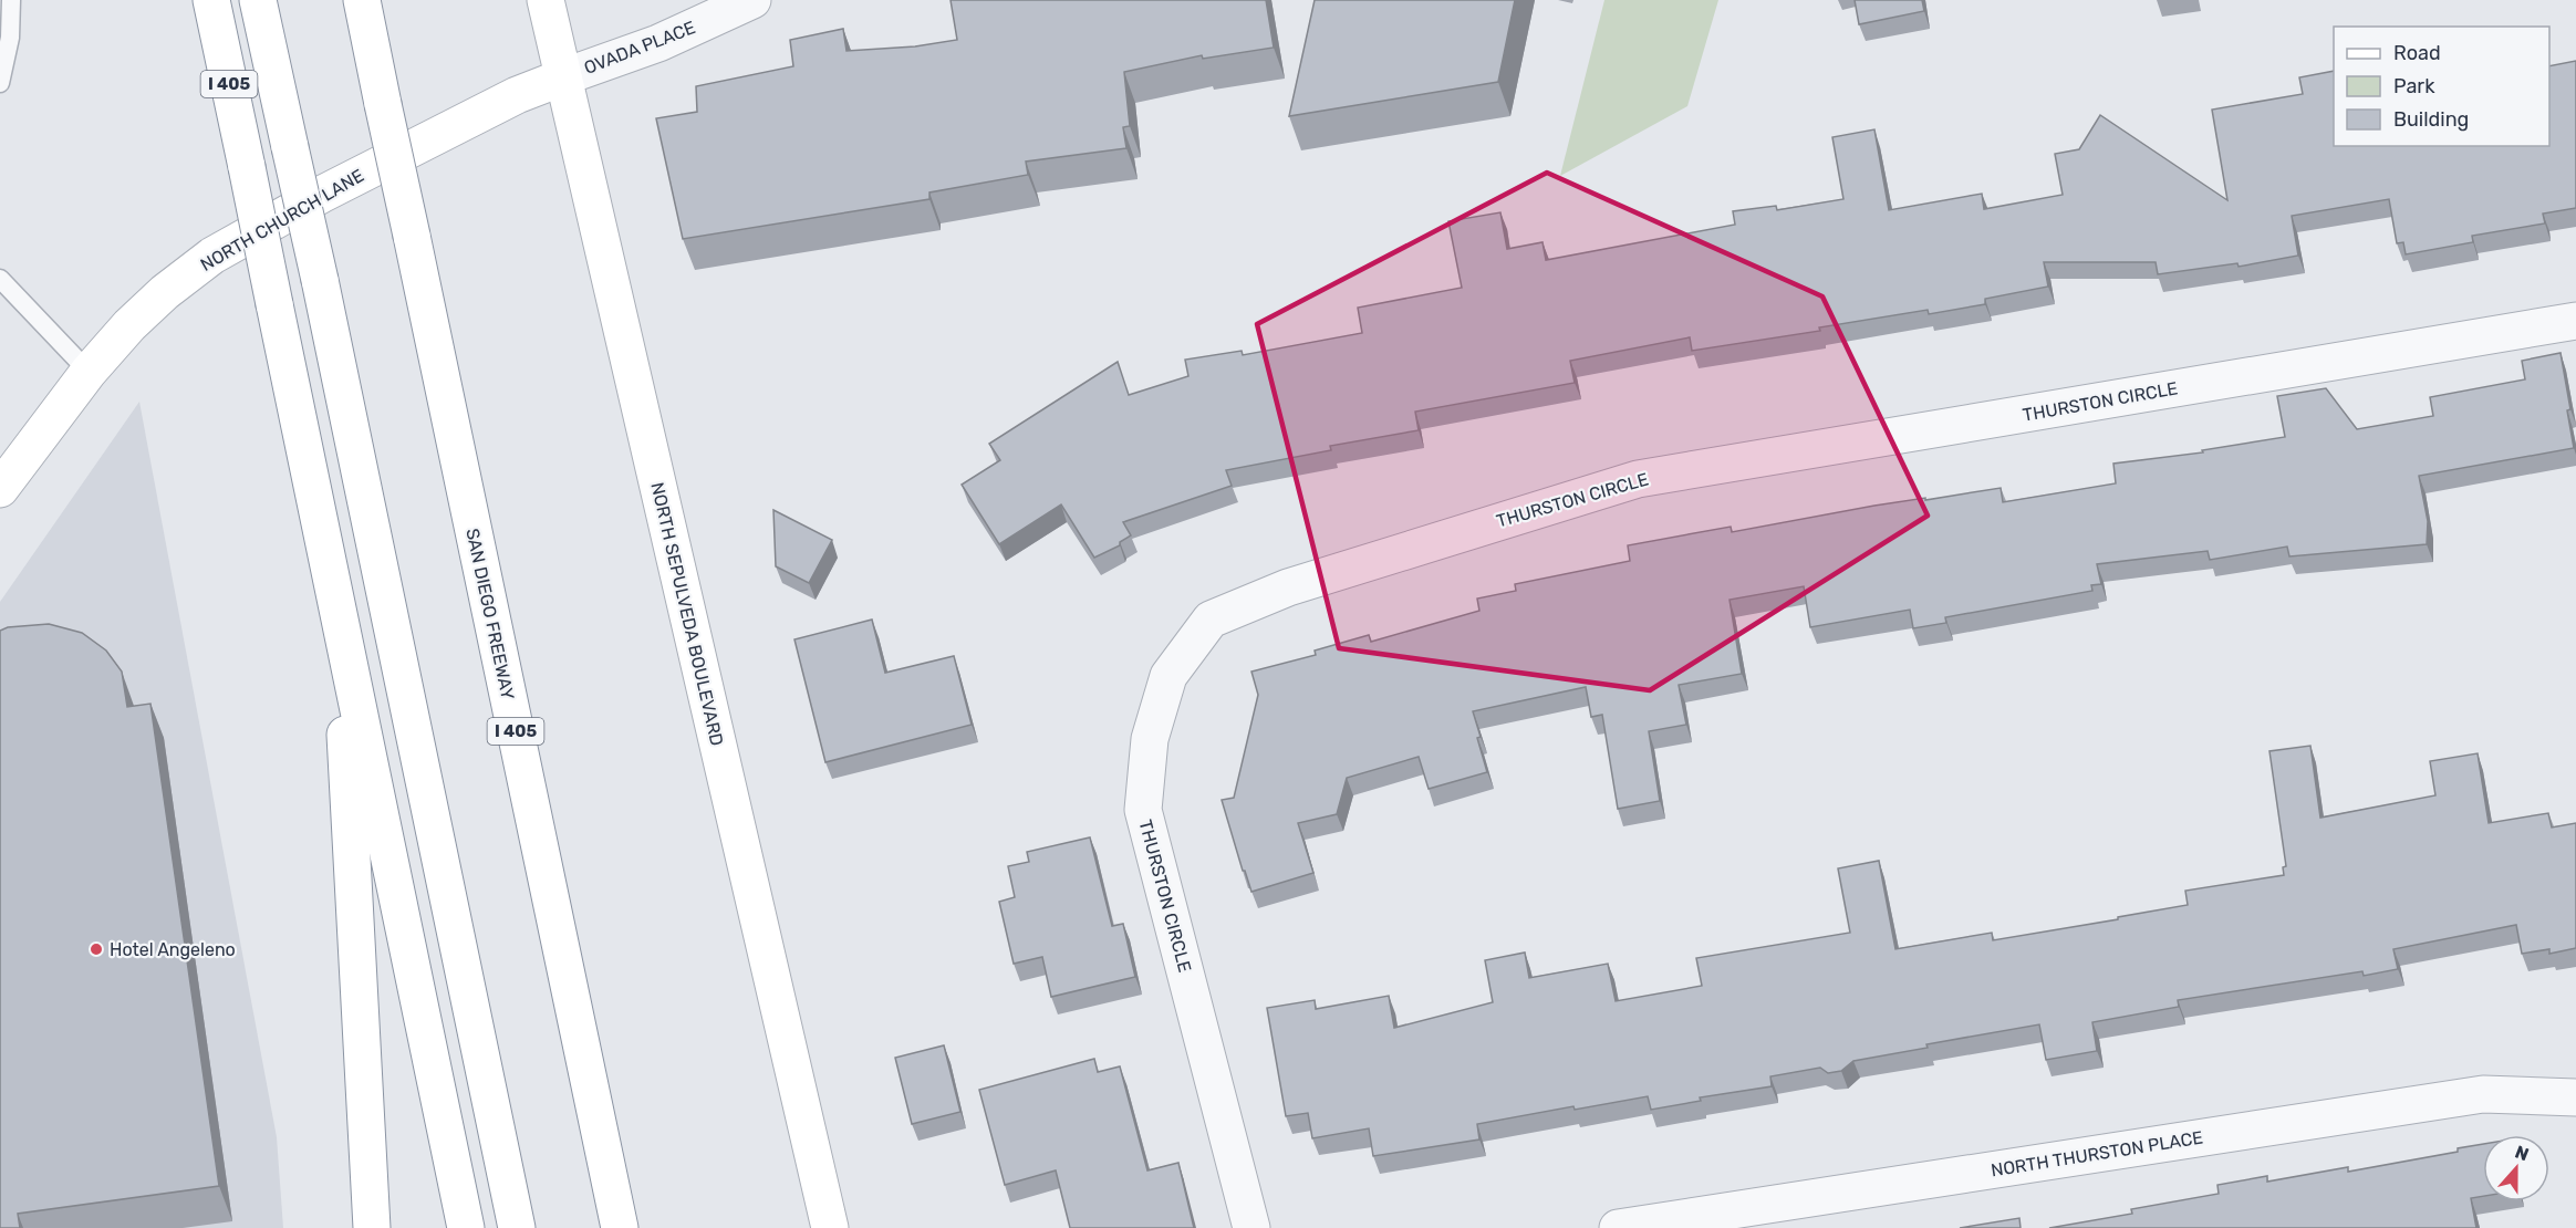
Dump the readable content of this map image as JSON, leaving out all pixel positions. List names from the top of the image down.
{
  "streets": {
    "main road": [
      "I 405",
      "NORTH CHURCH LANE",
      "SAN DIEGO FREEWAY",
      "NORTH SEPULVEDA BOULEVARD"
    ],
    "street": ["OVADA PLACE", "THURSTON CIRCLE", "NORTH THURSTON PLACE"]
  },
  "crossings": [
    ["OVADA PLACE", "NORTH CHURCH LANE"],
    ["OVADA PLACE", "NORTH SEPULVEDA BOULEVARD"],
    ["NORTH CHURCH LANE", "NORTH SEPULVEDA BOULEVARD"]
  ],
  "places": ["Hotel Angeleno"],
  "legend": ["Road", "Park", "Building"],
  "north": "top"
}
